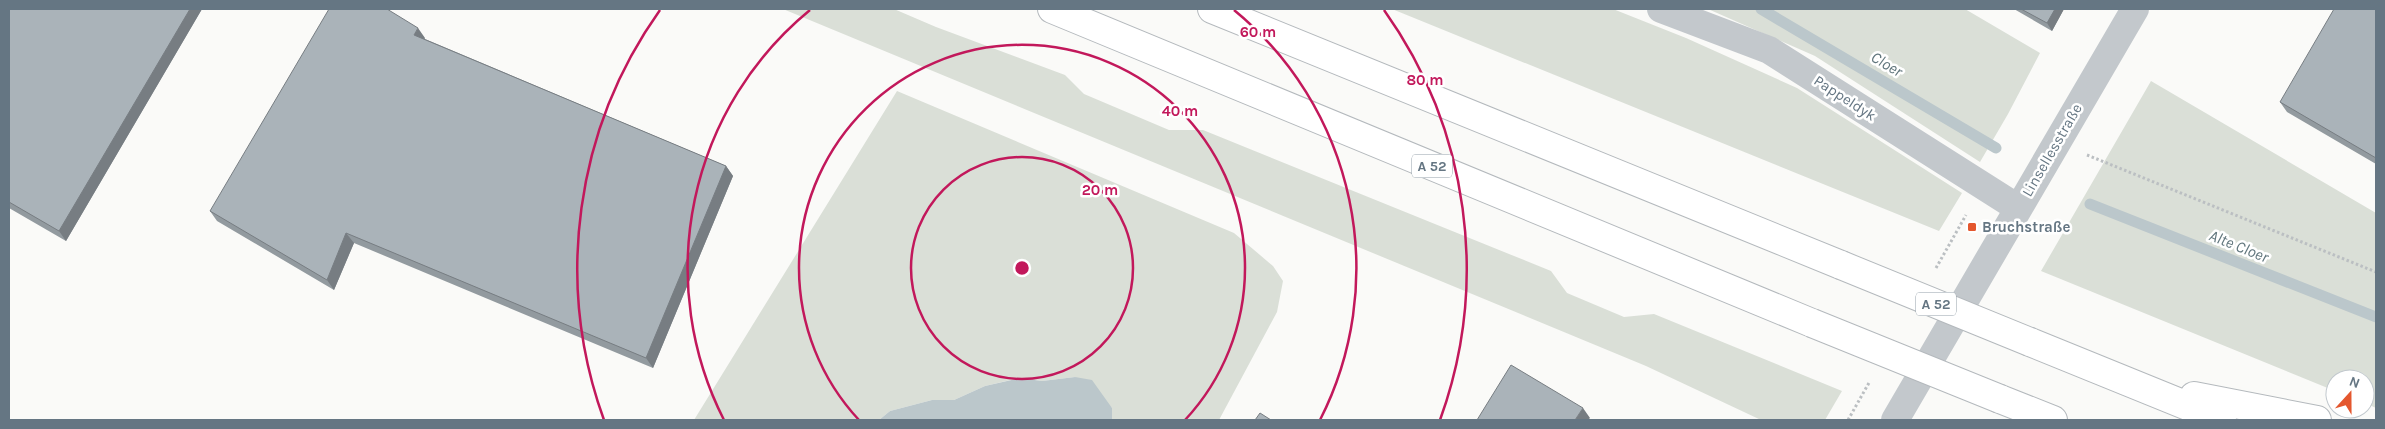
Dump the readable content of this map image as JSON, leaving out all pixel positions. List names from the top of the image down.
{
  "streets": {
    "highway": ["A 52"],
    "street": ["Pappeldyk", "Linsellesstraße"]
  },
  "crossings": [
    ["Pappeldyk", "Linsellesstraße"]
  ],
  "water": ["Cloer", "Alte Cloer"],
  "places": {
    "transit": ["Bruchstraße"]
  },
  "north": "top",
  "rings": [
    "60 m",
    "80 m",
    "40 m",
    "20 m"
  ]
}
